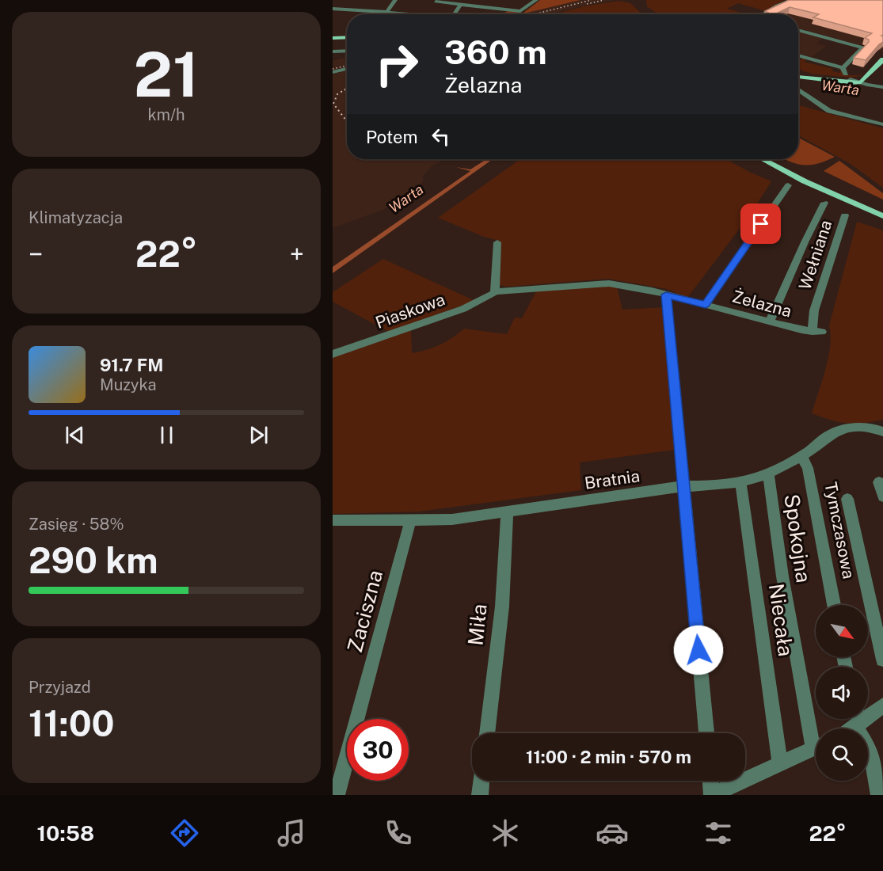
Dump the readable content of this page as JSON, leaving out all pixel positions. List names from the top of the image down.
{
  "streets": {
    "street": [
      "Wełniana",
      "Żelazna",
      "Piaskowa",
      "Bratnia",
      "Tymczasowa",
      "Spokojna",
      "Zaciszna",
      "Niecała",
      "Miła"
    ]
  },
  "crossings": [
    ["Wełniana", "Żelazna"],
    ["Żelazna", "Piaskowa"],
    ["Bratnia", "Tymczasowa"],
    ["Bratnia", "Spokojna"],
    ["Bratnia", "Zaciszna"],
    ["Bratnia", "Niecała"],
    ["Bratnia", "Miła"]
  ],
  "water": ["Warta"],
  "north": "bottom right",
  "page": {
    "tile": [
      ["21", "km/h"],
      "Klimatyzacja",
      ["Zasięg · 58%", "290 km"],
      ["Przyjazd", "11:00"]
    ],
    "turn": ["360 m", "Żelazna"],
    "then": "Potem",
    "heat": ["−", "22°", "+"],
    "song": ["91.7 FM", "Muzyka"],
    "limit": "30",
    "trip": "11:00 · 2 min · 570 m",
    "tabs": ["10:58", "22°"]
  }
}
